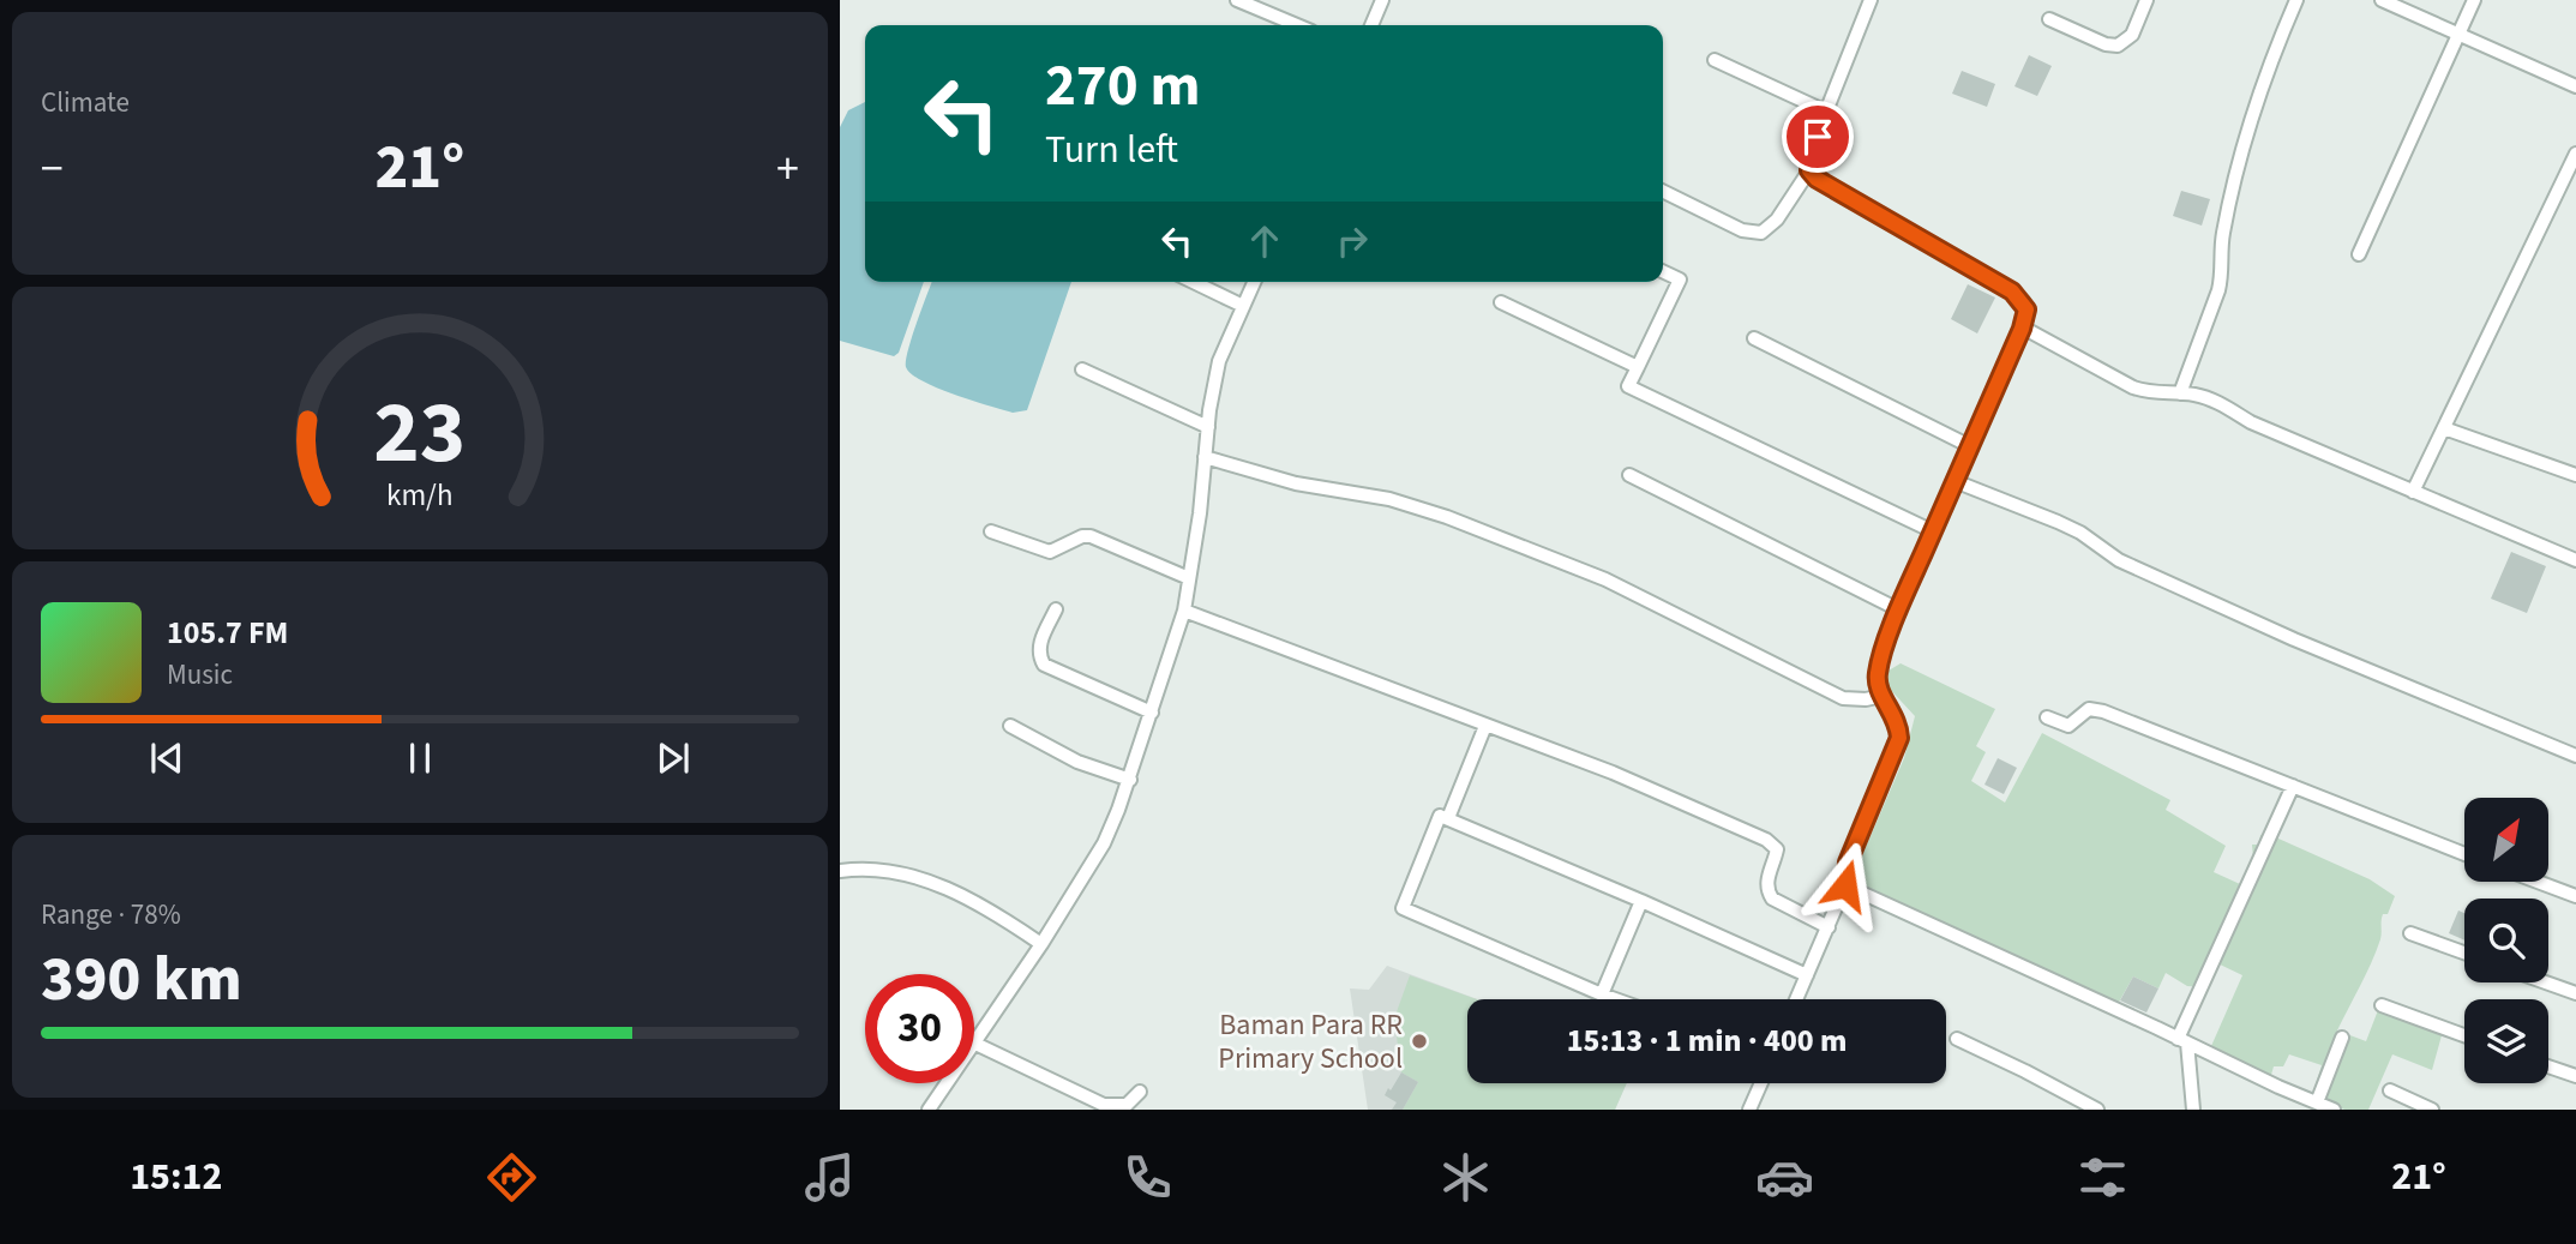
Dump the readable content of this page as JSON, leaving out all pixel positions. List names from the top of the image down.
{
  "places": ["Baman Para RR Primary School"],
  "north": "top right",
  "page": {
    "tile": [
      "Climate",
      ["Range · 78%", "390 km"]
    ],
    "turn": ["270 m", "Turn left"],
    "heat": ["−", "21°", "+"],
    "song": ["105.7 FM", "Music"],
    "limit": "30",
    "trip": "15:13 · 1 min · 400 m",
    "tabs": ["15:12", "21°"],
    "gauge": ["23", "km/h"]
  }
}
